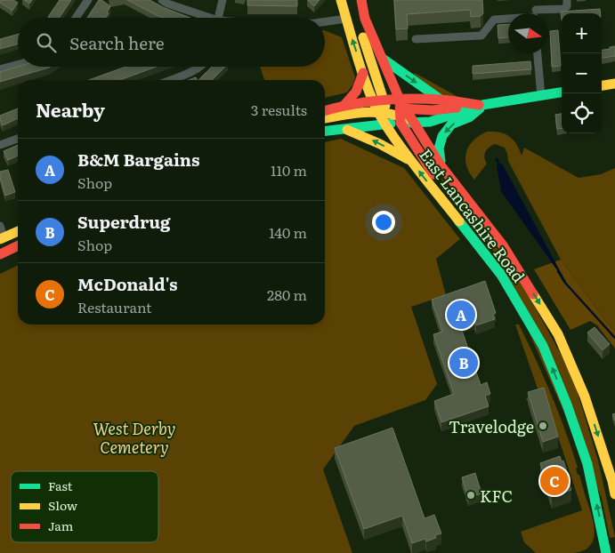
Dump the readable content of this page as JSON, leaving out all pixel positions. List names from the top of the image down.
{
  "streets": {
    "main road": ["East Lancashire Road"]
  },
  "parks": ["West Derby Cemetery"],
  "places": ["Travelodge", "KFC"],
  "legend": ["Fast", "Slow", "Jam"],
  "north": "right",
  "page": {
    "map_buttons": ["+", "−"],
    "search": "Search here",
    "heading": ["Nearby", "3 results"],
    "list": [
      {
        "mark": "A",
        "name": "B&M Bargains",
        "note": "Shop",
        "value": "110 m"
      },
      {
        "mark": "B",
        "name": "Superdrug",
        "note": "Shop",
        "value": "140 m"
      },
      {
        "mark": "C",
        "name": "McDonald's",
        "note": "Restaurant",
        "value": "280 m"
      }
    ],
    "pins": ["A", "B", "C"]
  }
}
